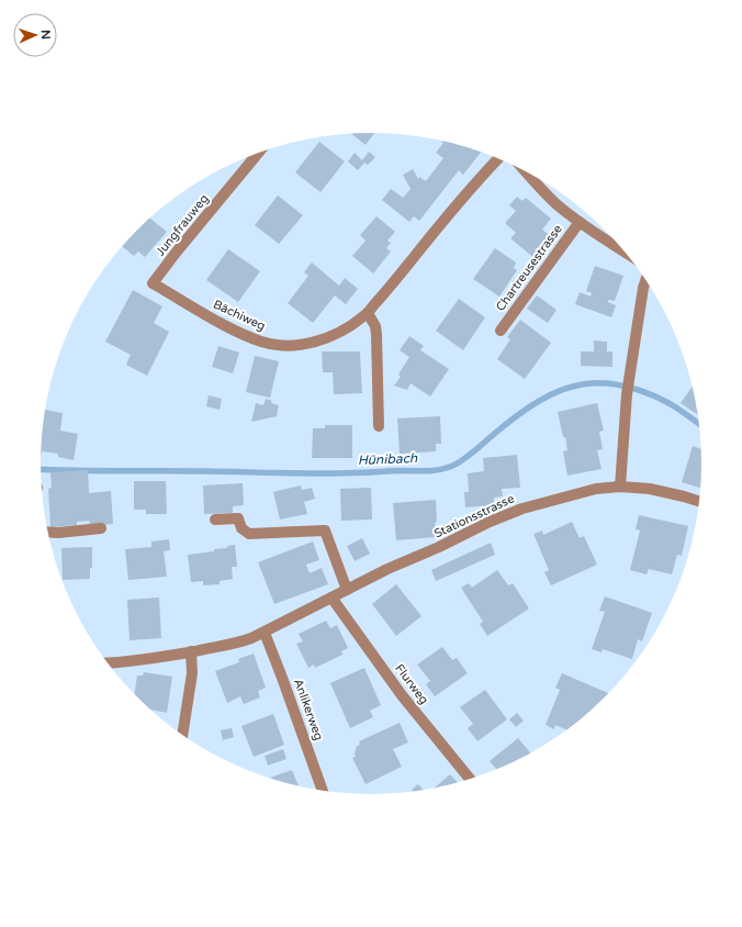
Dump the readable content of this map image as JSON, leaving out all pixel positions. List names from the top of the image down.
{
  "streets": {
    "street": [
      "Jungfrauweg",
      "Chartreusestrasse",
      "Bächiweg",
      "Stationsstrasse",
      "Flurweg",
      "Anlikerweg"
    ]
  },
  "crossings": [
    ["Jungfrauweg", "Bächiweg"],
    ["Stationsstrasse", "Flurweg"],
    ["Stationsstrasse", "Anlikerweg"]
  ],
  "water": ["Hünibach"],
  "north": "right"
}
